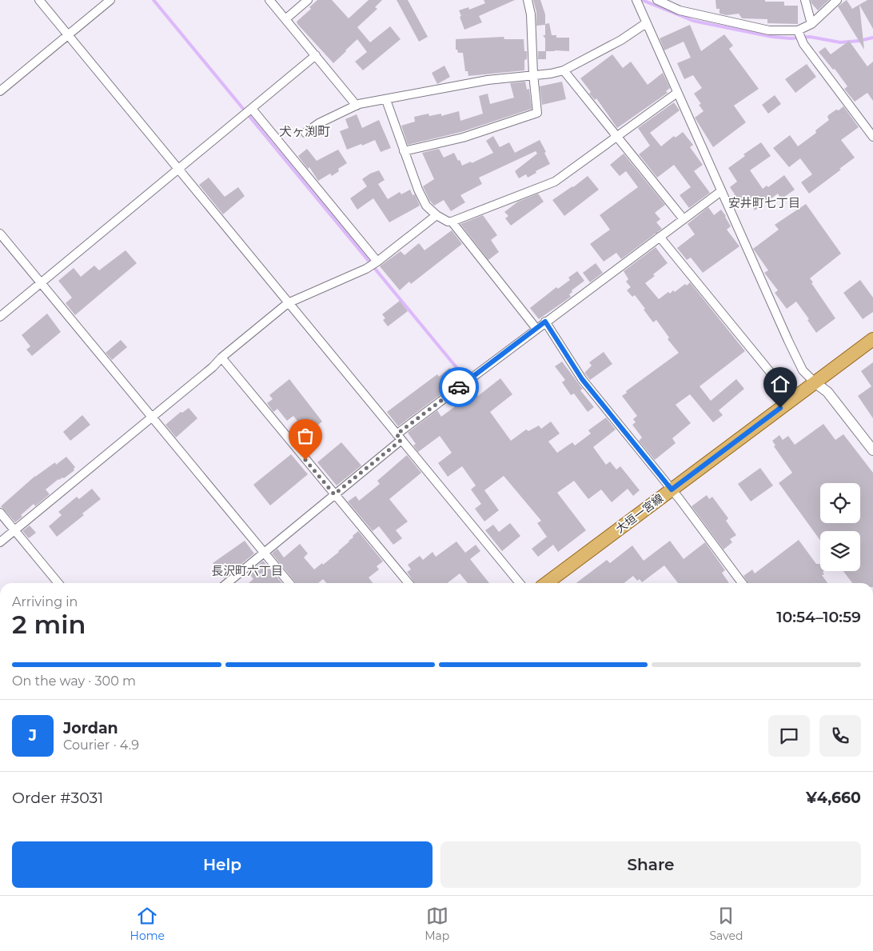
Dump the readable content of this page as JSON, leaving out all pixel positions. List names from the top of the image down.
{
  "streets": {
    "main road": ["大垣一宮線"]
  },
  "districts": ["犬ヶ渕町", "安井町七丁目", "長沢町六丁目"],
  "page": {
    "heading": ["2 min", "Arriving in", "10:54–10:59"],
    "panel": [
      "Jordan",
      "Courier · 4.9",
      "Order #3031",
      "¥4,660"
    ],
    "bar": "On the way · 300 m",
    "round": "J",
    "buttons": ["Help", "Share"],
    "tabs": ["Home", "Map", "Saved"]
  }
}
